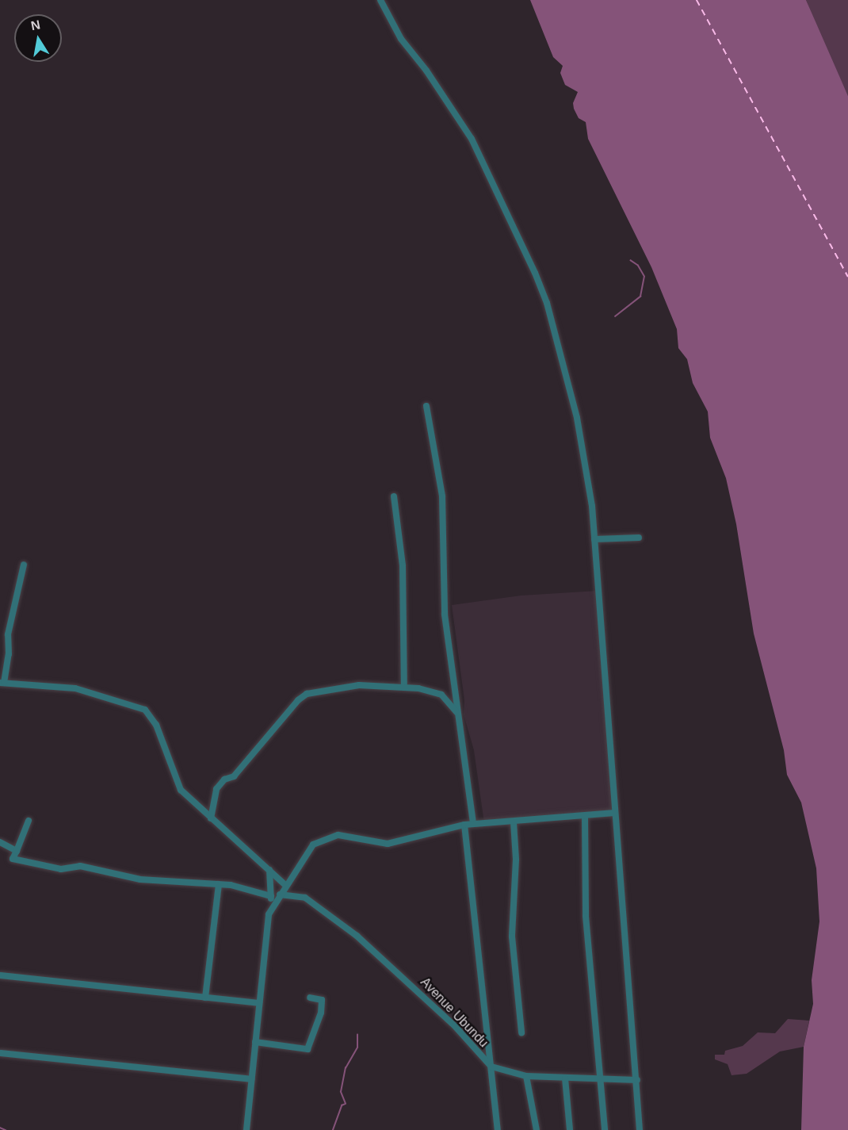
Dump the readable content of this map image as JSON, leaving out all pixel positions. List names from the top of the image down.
{
  "streets": {
    "street": ["Avenue Ubundu"]
  },
  "north": "top"
}
